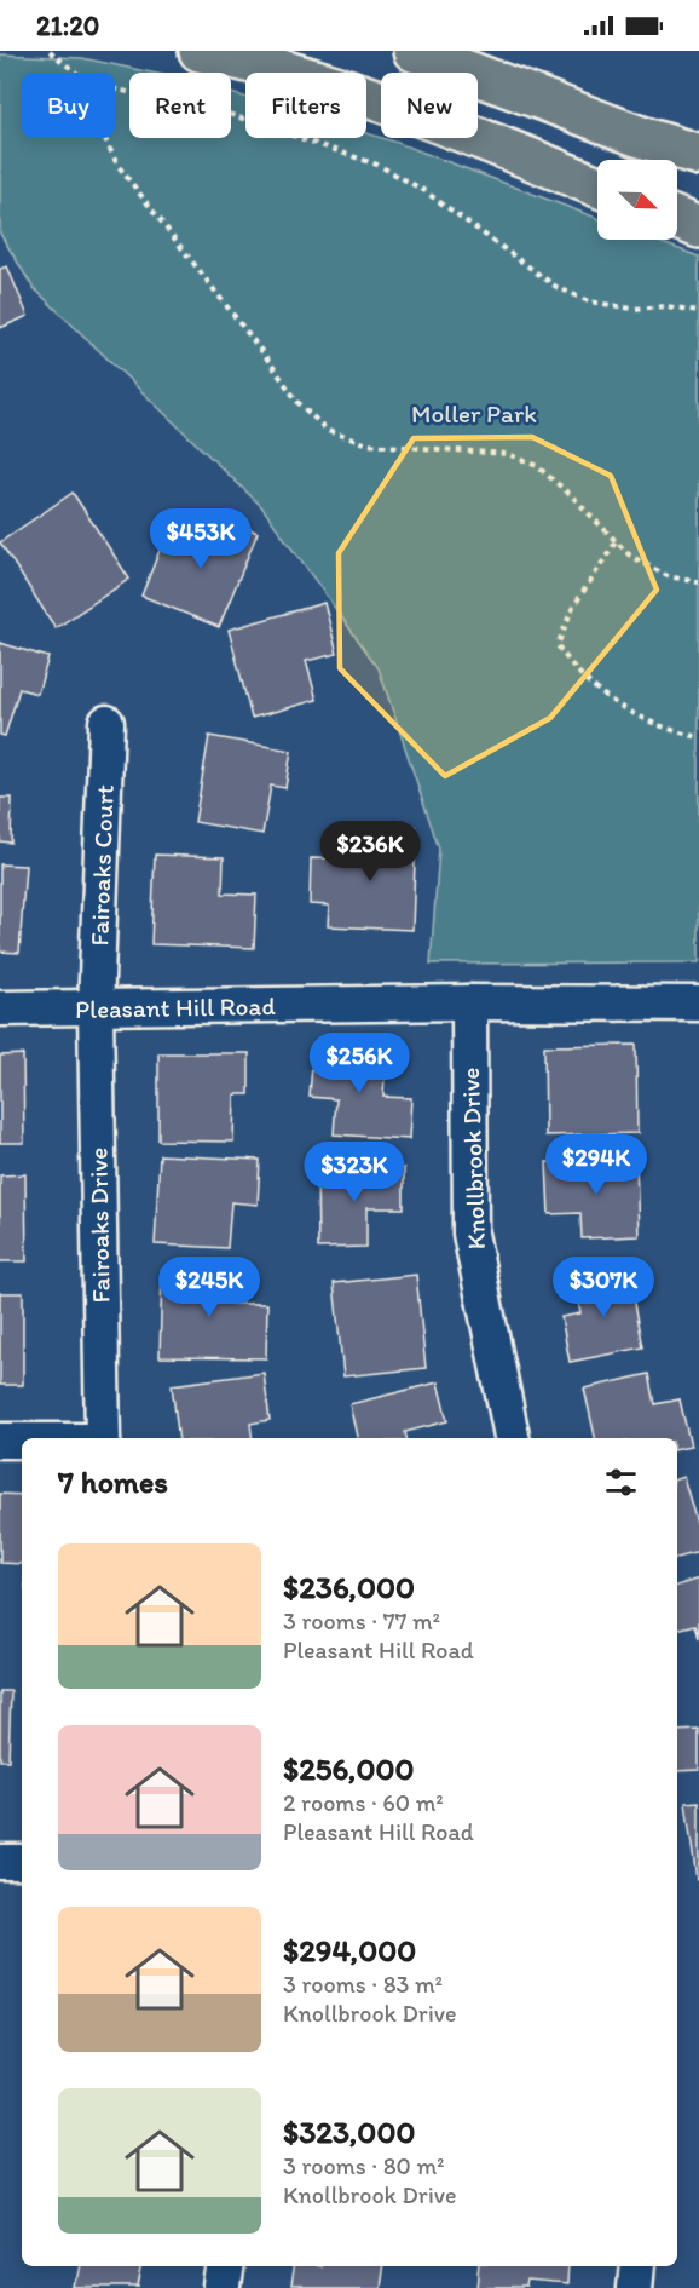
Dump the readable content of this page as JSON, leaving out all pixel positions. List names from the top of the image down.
{
  "streets": {
    "street": [
      "Fairoaks Court",
      "Pleasant Hill Road",
      "Knollbrook Drive",
      "Fairoaks Drive"
    ]
  },
  "crossings": [
    ["Fairoaks Court", "Pleasant Hill Road"],
    ["Fairoaks Court", "Fairoaks Drive"],
    ["Pleasant Hill Road", "Knollbrook Drive"],
    ["Pleasant Hill Road", "Fairoaks Drive"]
  ],
  "parks": ["Moller Park"],
  "north": "bottom right",
  "page": {
    "status": "21:20",
    "chip": [
      "Buy",
      "Rent",
      "Filters",
      "New"
    ],
    "price": [
      "$453K",
      "$236K",
      "$256K",
      "$294K",
      "$323K",
      "$245K",
      "$307K"
    ],
    "heading": "7 homes",
    "list": [
      {
        "name": "$236,000",
        "note": "3 rooms · 77 m² · Pleasant Hill Road"
      },
      {
        "name": "$256,000",
        "note": "2 rooms · 60 m² · Pleasant Hill Road"
      },
      {
        "name": "$294,000",
        "note": "3 rooms · 83 m² · Knollbrook Drive"
      },
      {
        "name": "$323,000",
        "note": "3 rooms · 80 m² · Knollbrook Drive"
      }
    ]
  }
}
